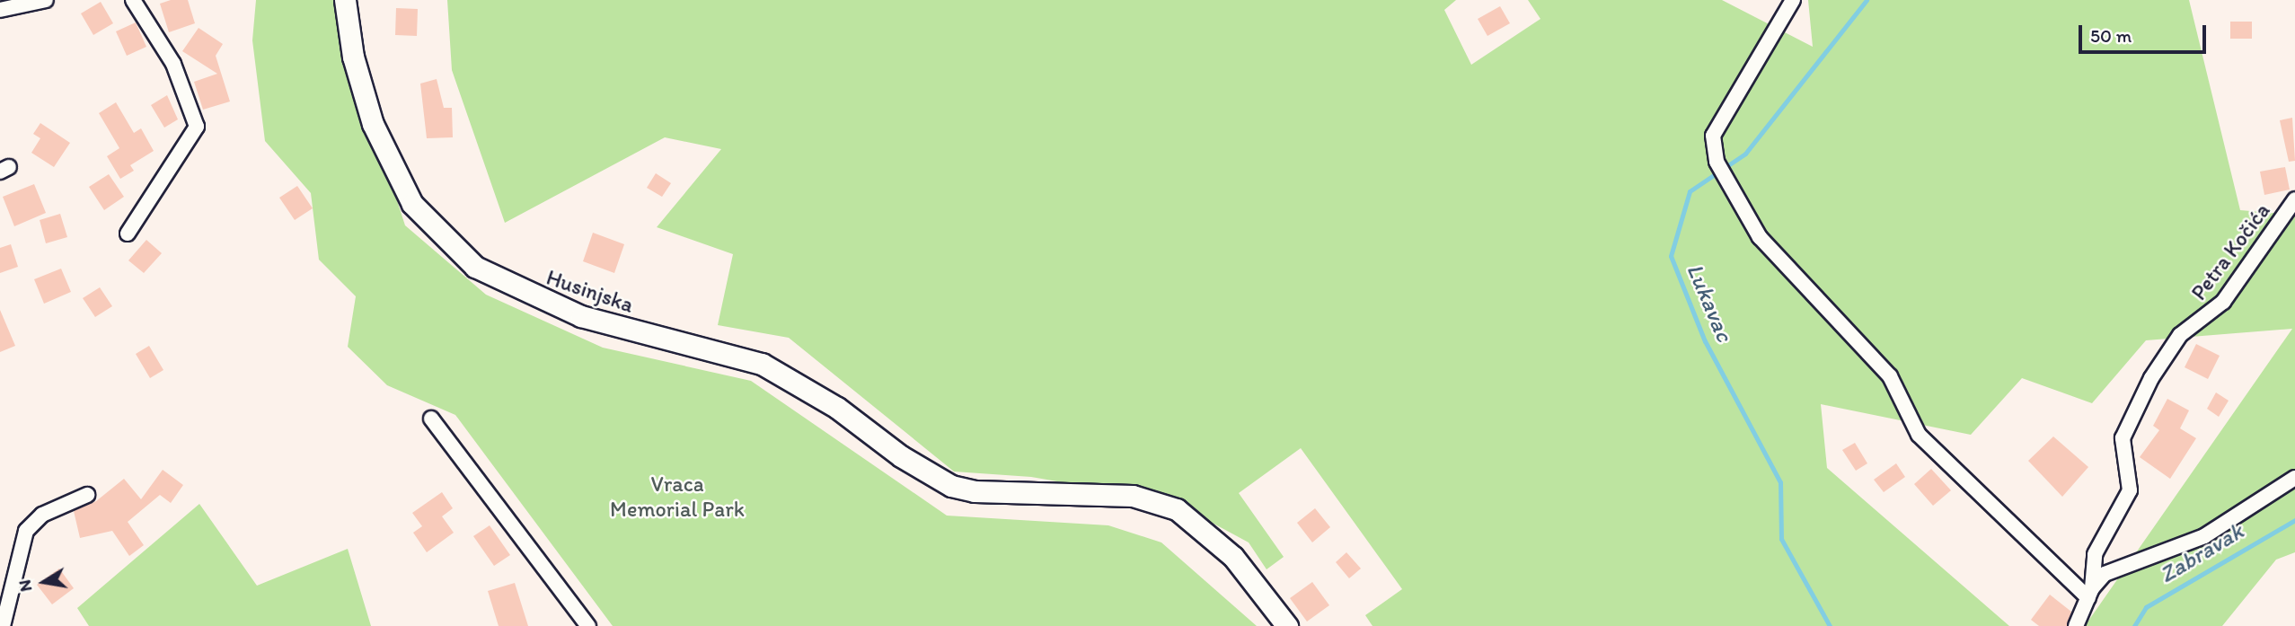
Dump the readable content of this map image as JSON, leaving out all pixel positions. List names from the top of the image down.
{
  "streets": {
    "main road": ["Husinjska"],
    "street": ["Petra Kočića"]
  },
  "water": ["Lukavac", "Zabravak"],
  "parks": ["Vraca Memorial Park"],
  "scale_bar": "50 m",
  "north": "left"
}
